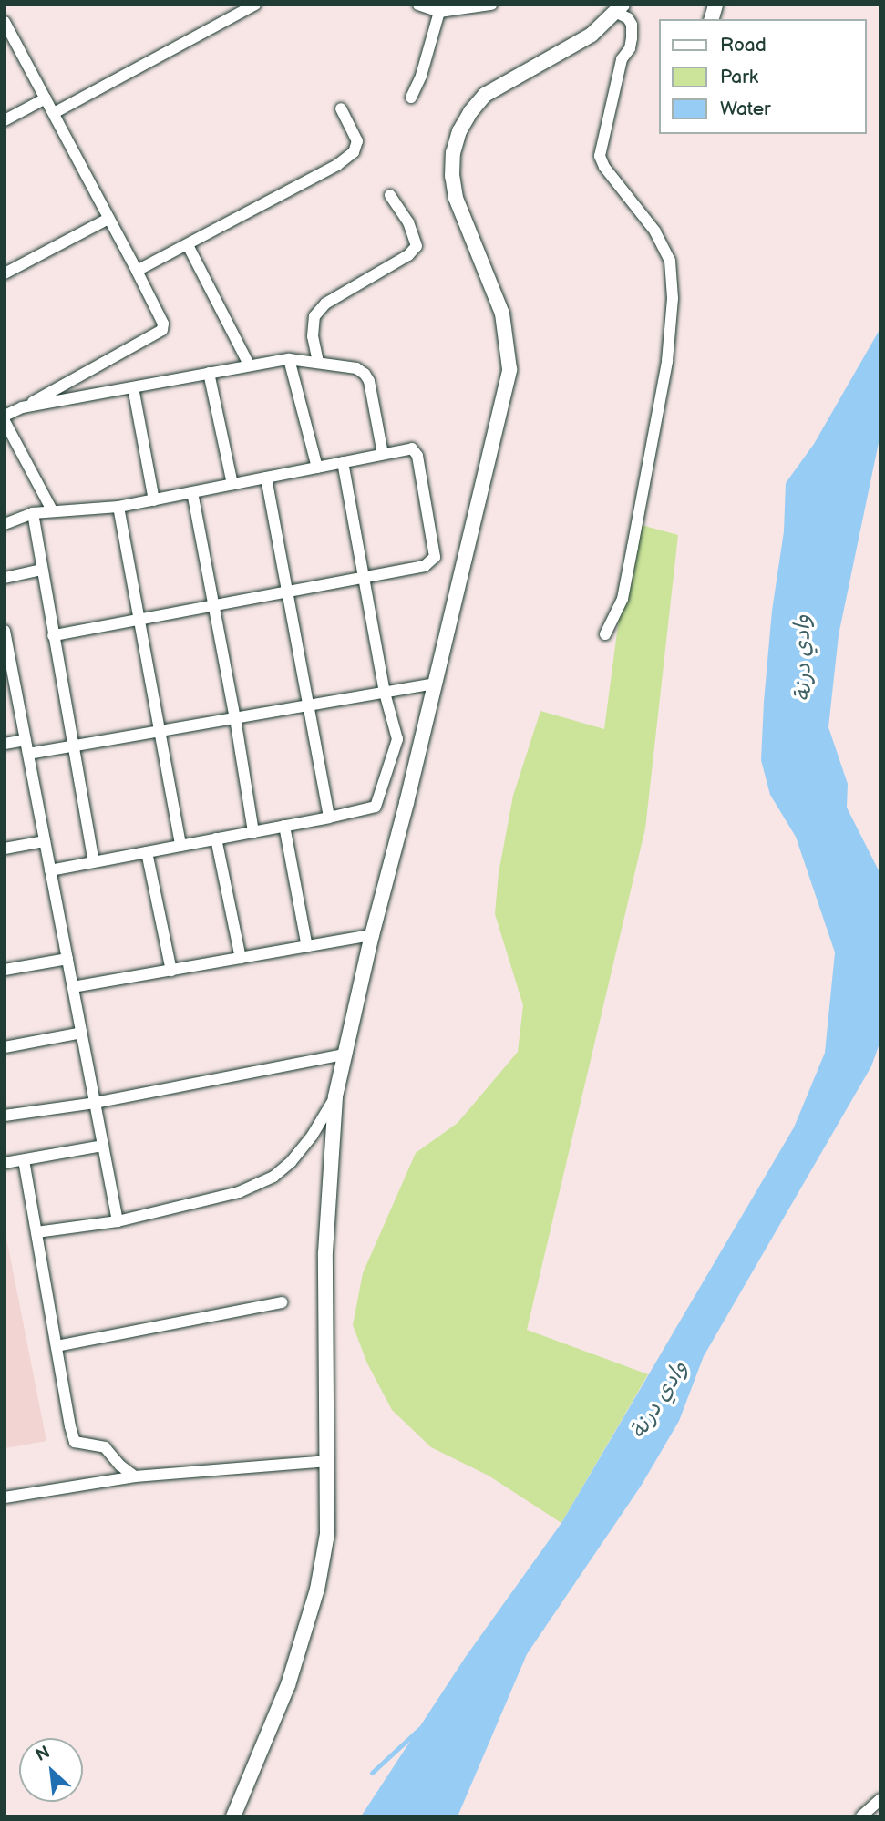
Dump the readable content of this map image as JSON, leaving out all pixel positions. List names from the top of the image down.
{
  "water": ["وادي درنة"],
  "legend": ["Road", "Park", "Water"],
  "north": "top left"
}
